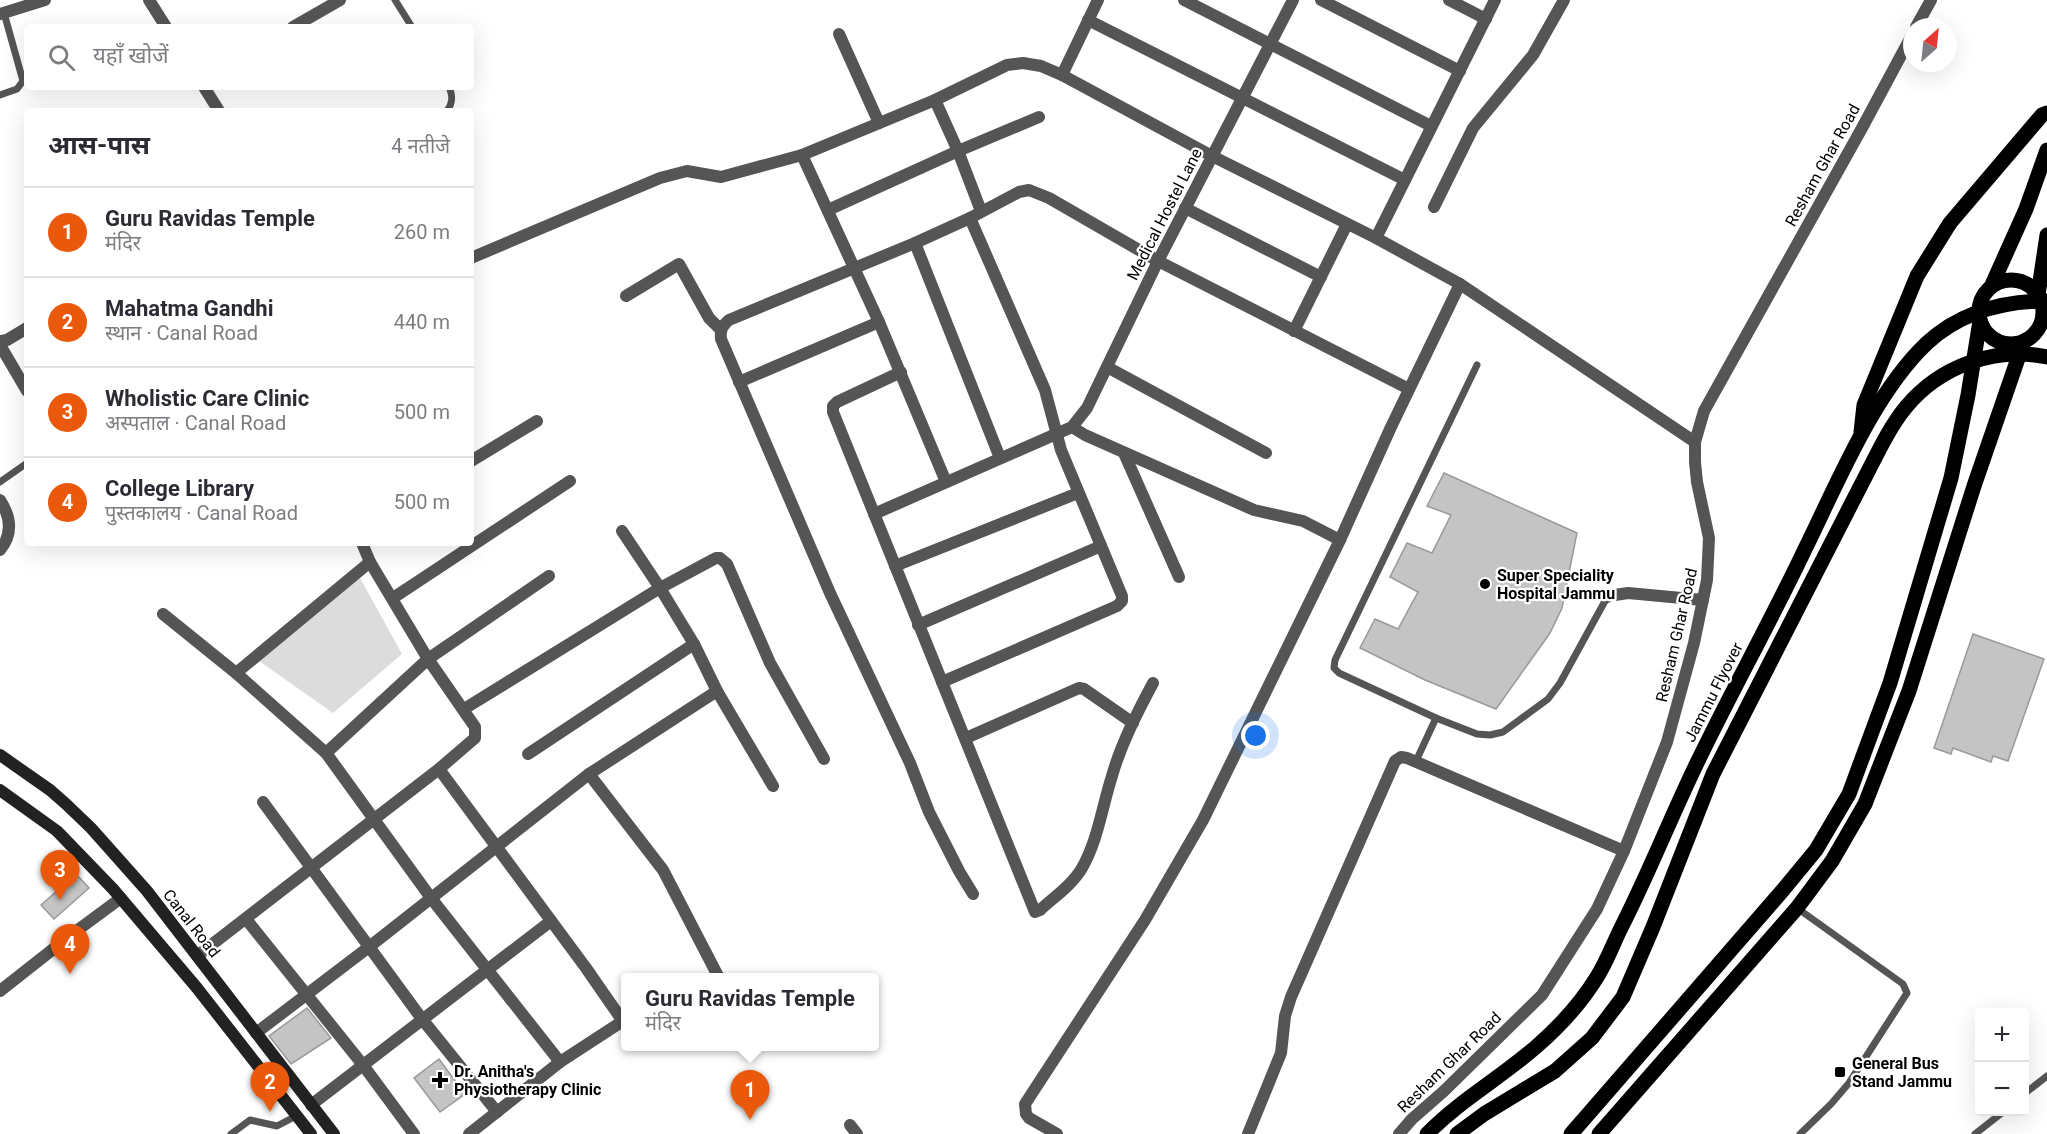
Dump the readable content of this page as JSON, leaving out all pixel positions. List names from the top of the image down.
{
  "streets": {
    "main road": ["Jammu Flyover", "Canal Road"],
    "street": ["Resham Ghar Road", "Medical Hostel Lane"]
  },
  "places": {
    "other": ["Super Speciality Hospital Jammu"],
    "transit": ["General Bus Stand Jammu"],
    "health": ["Dr. Anitha's Physiotherapy Clinic"]
  },
  "north": "top right",
  "page": {
    "search": "यहाँ खोजें",
    "heading": ["आस-पास", "4 नतीजे"],
    "list": [
      {
        "mark": "1",
        "name": "Guru Ravidas Temple",
        "note": "मंदिर",
        "value": "260 m"
      },
      {
        "mark": "2",
        "name": "Mahatma Gandhi",
        "note": "स्थान · Canal Road",
        "value": "440 m"
      },
      {
        "mark": "3",
        "name": "Wholistic Care Clinic",
        "note": "अस्पताल · Canal Road",
        "value": "500 m"
      },
      {
        "mark": "4",
        "name": "College Library",
        "note": "पुस्तकालय · Canal Road",
        "value": "500 m"
      }
    ],
    "pins": [
      "3",
      "4",
      "2",
      "1"
    ],
    "popup": ["Guru Ravidas Temple", "मंदिर"],
    "map_buttons": ["+", "−"]
  }
}
